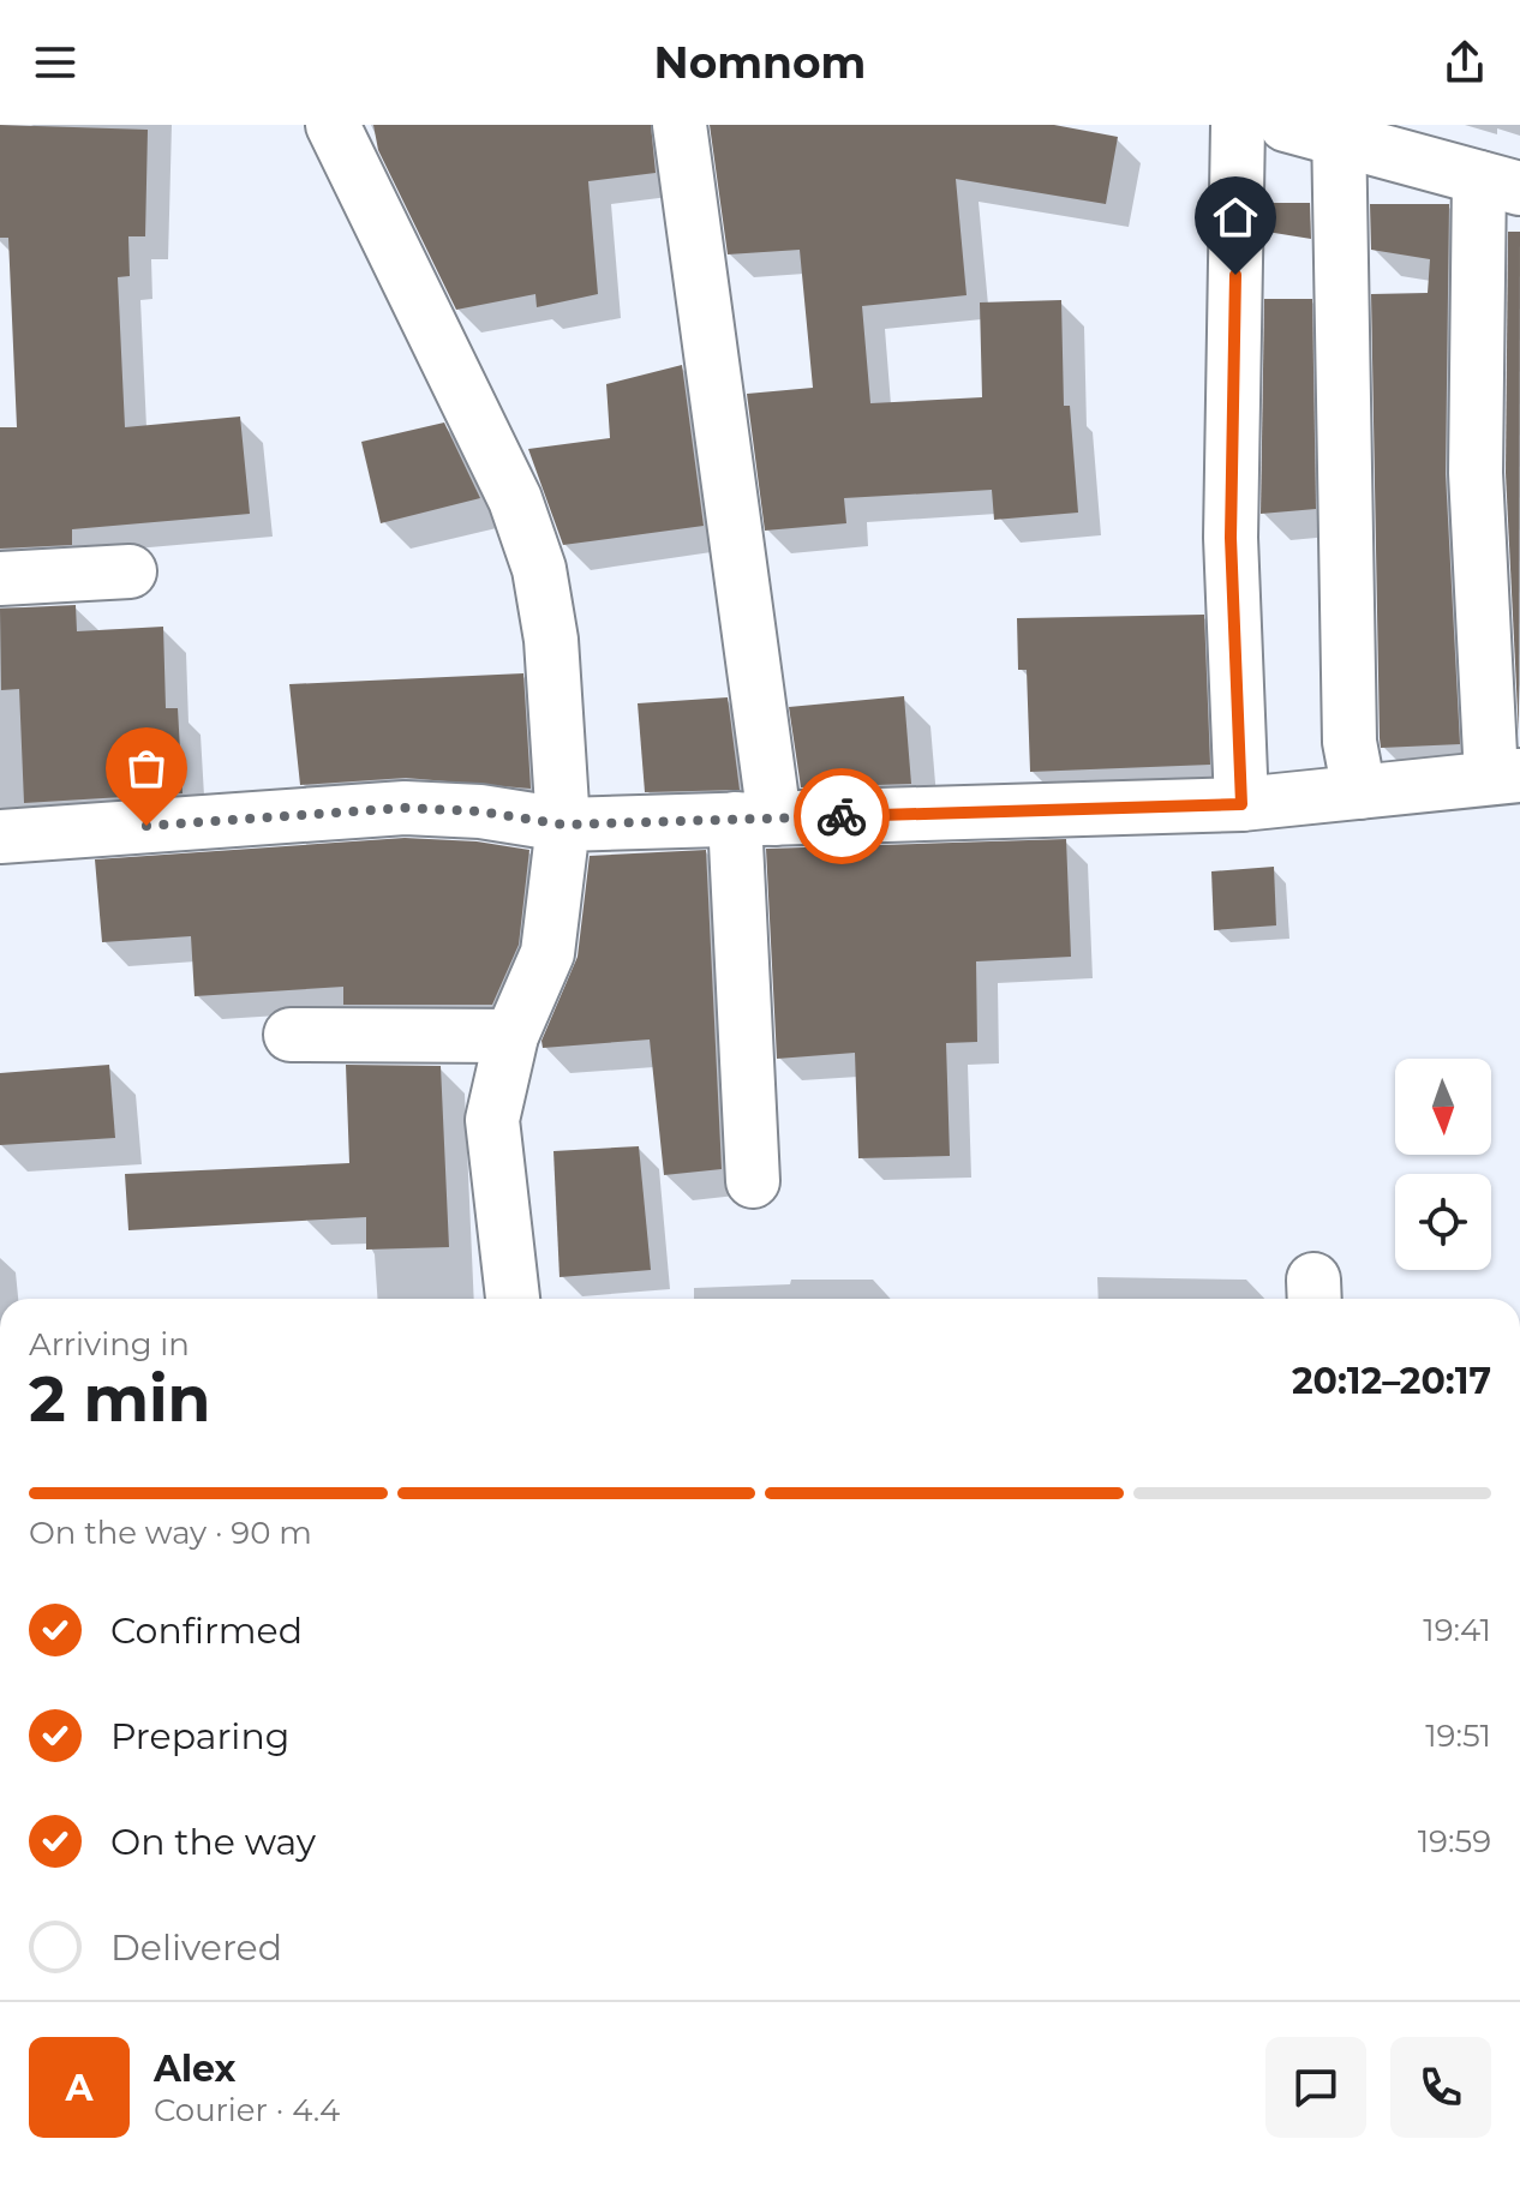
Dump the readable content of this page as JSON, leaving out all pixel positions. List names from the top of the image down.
{
  "north": "bottom",
  "page": {
    "header": "Nomnom",
    "heading": ["2 min", "Arriving in", "20:12–20:17"],
    "panel": ["Alex", "Courier · 4.4"],
    "bar": "On the way · 90 m",
    "list": [
      ["Confirmed", "19:41"],
      ["Preparing", "19:51"],
      ["On the way", "19:59"],
      "Delivered"
    ],
    "round": "A"
  }
}
